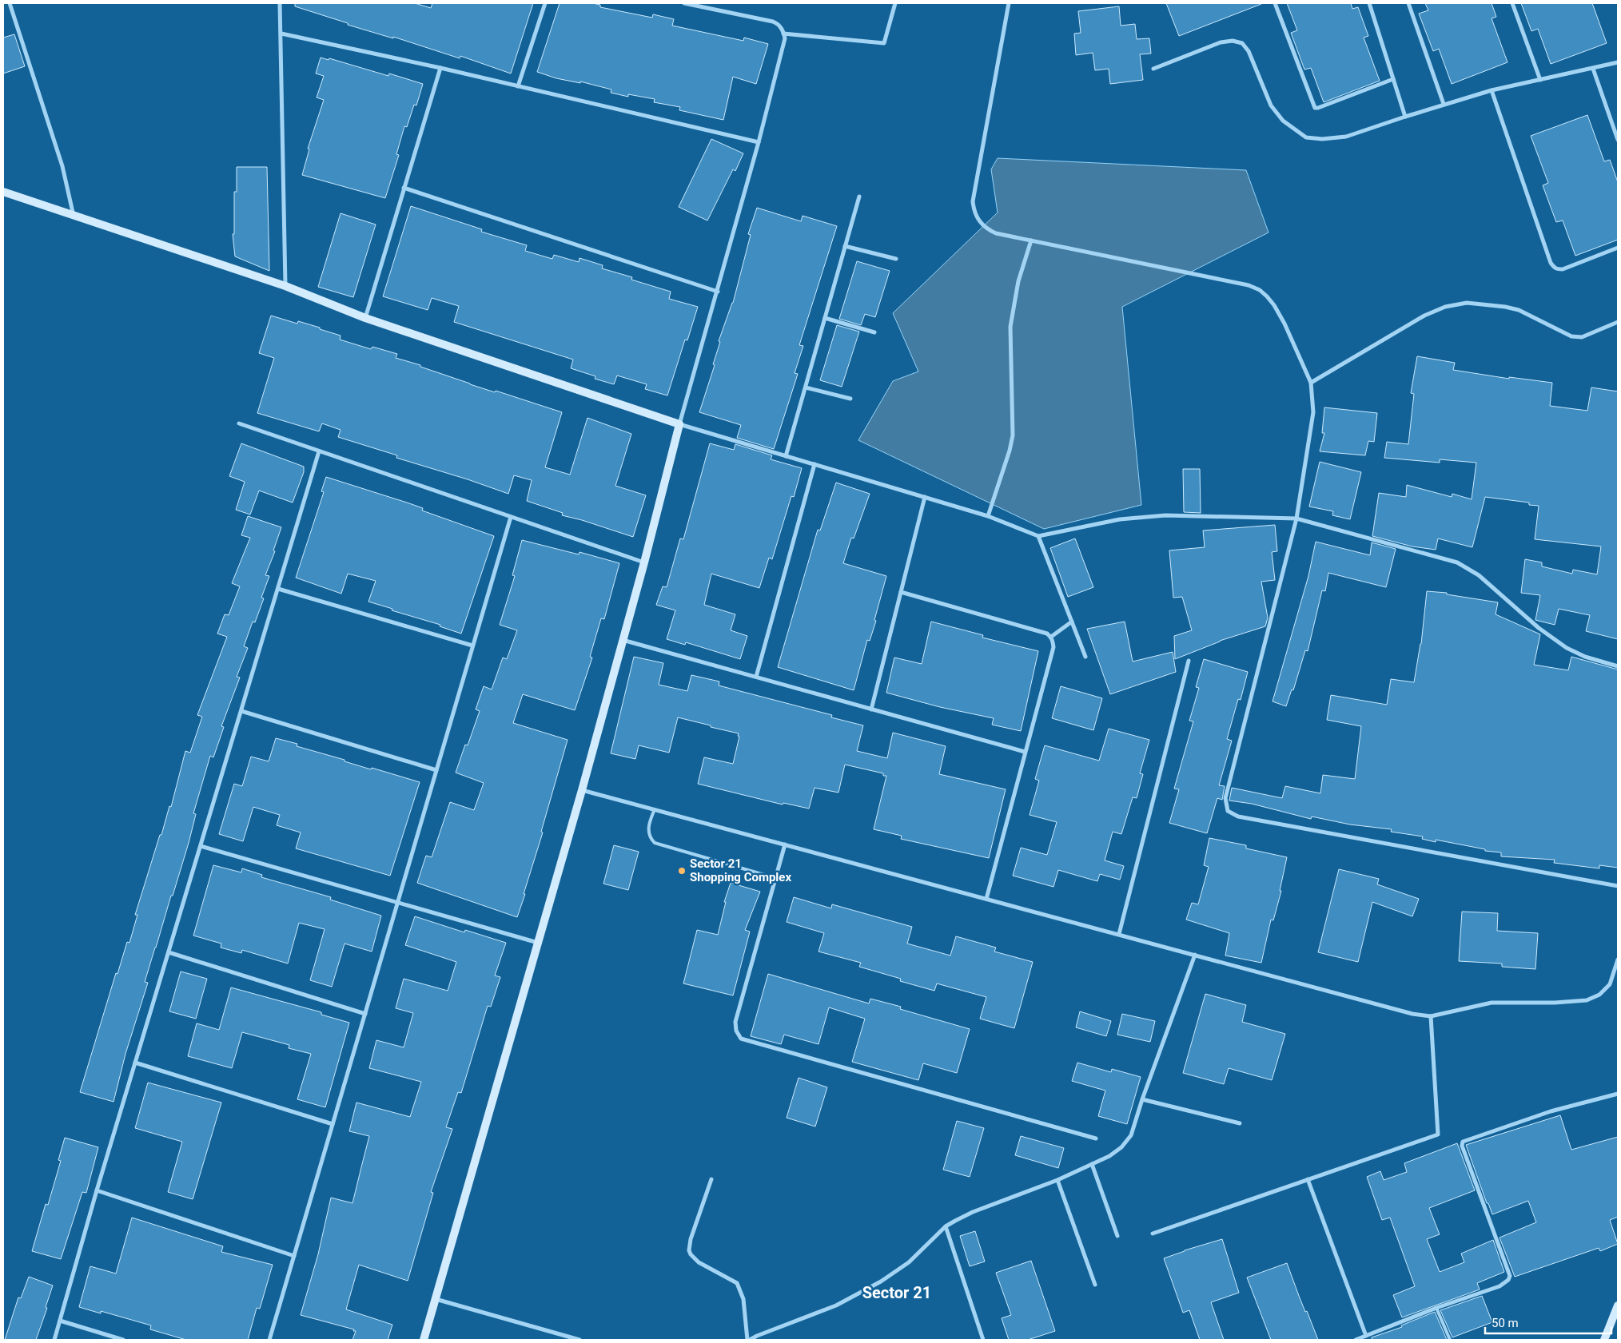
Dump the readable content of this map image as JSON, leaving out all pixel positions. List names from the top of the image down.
{
  "districts": ["Sector 21"],
  "places": ["Sector 21 Shopping Complex"],
  "scale_bar": "50 m"
}
